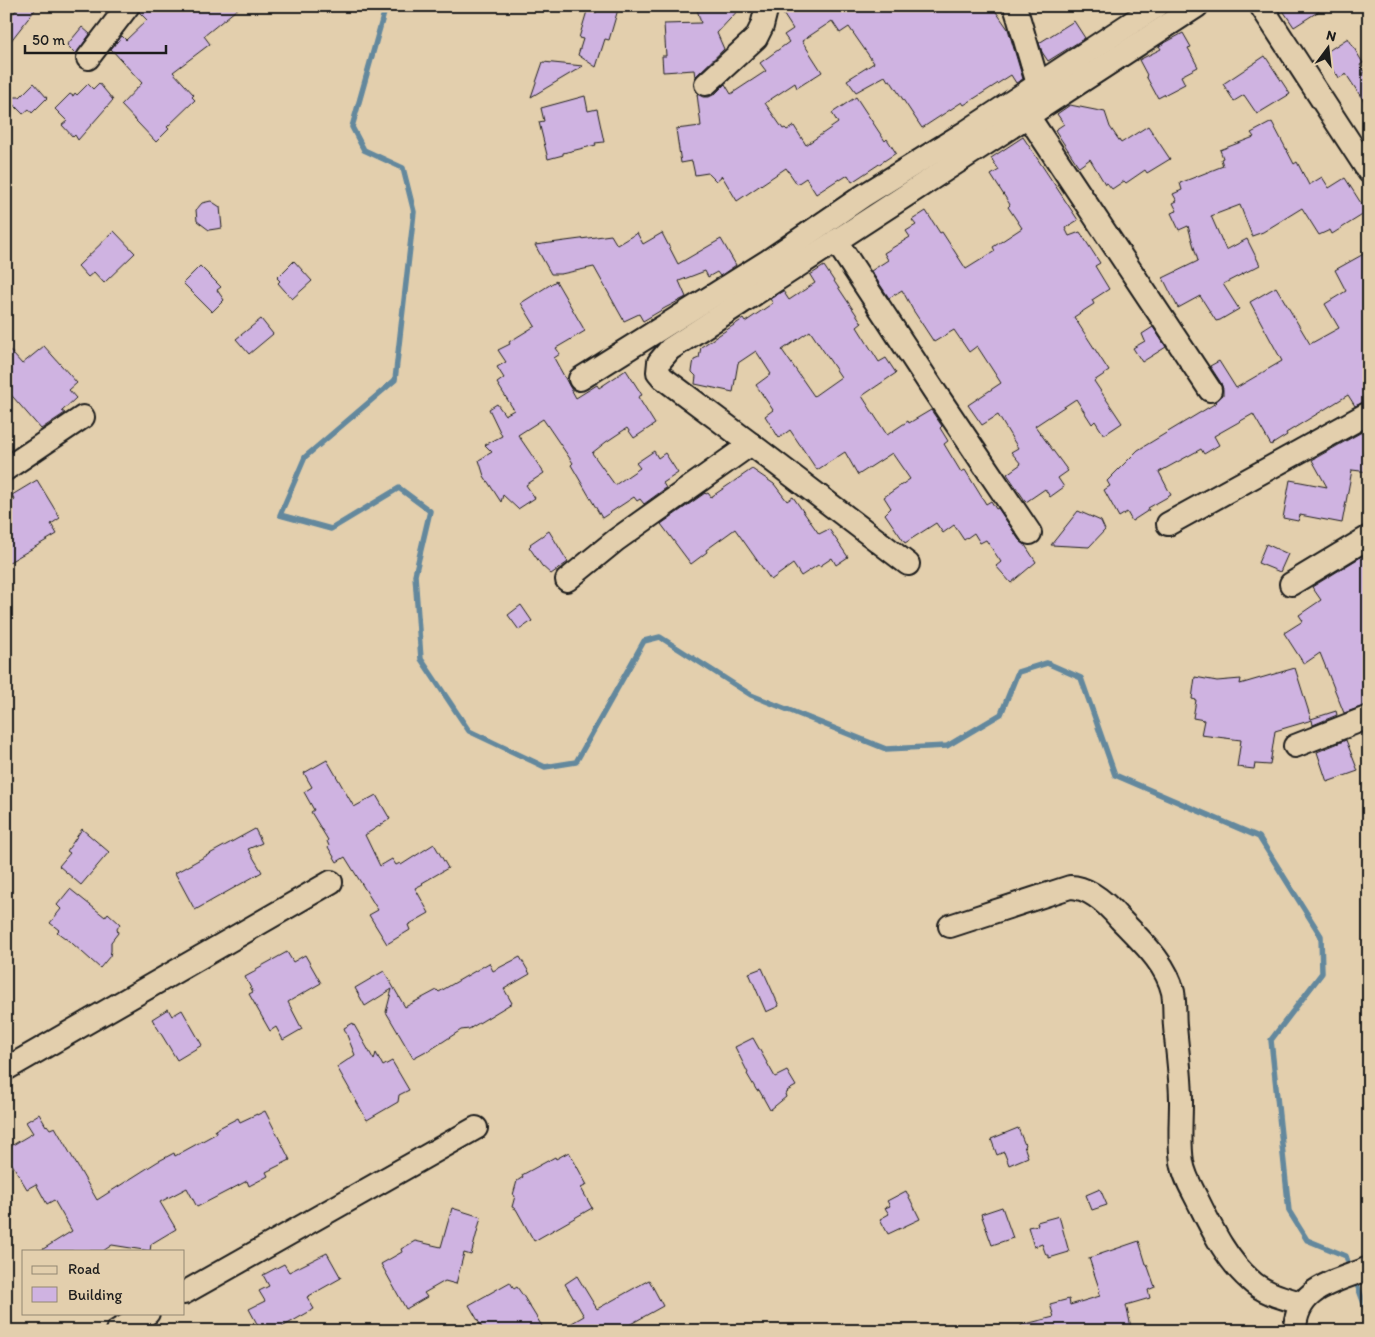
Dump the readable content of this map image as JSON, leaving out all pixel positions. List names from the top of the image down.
{
  "legend": ["Road", "Building"],
  "scale_bar": "50 m",
  "north": "top"
}
